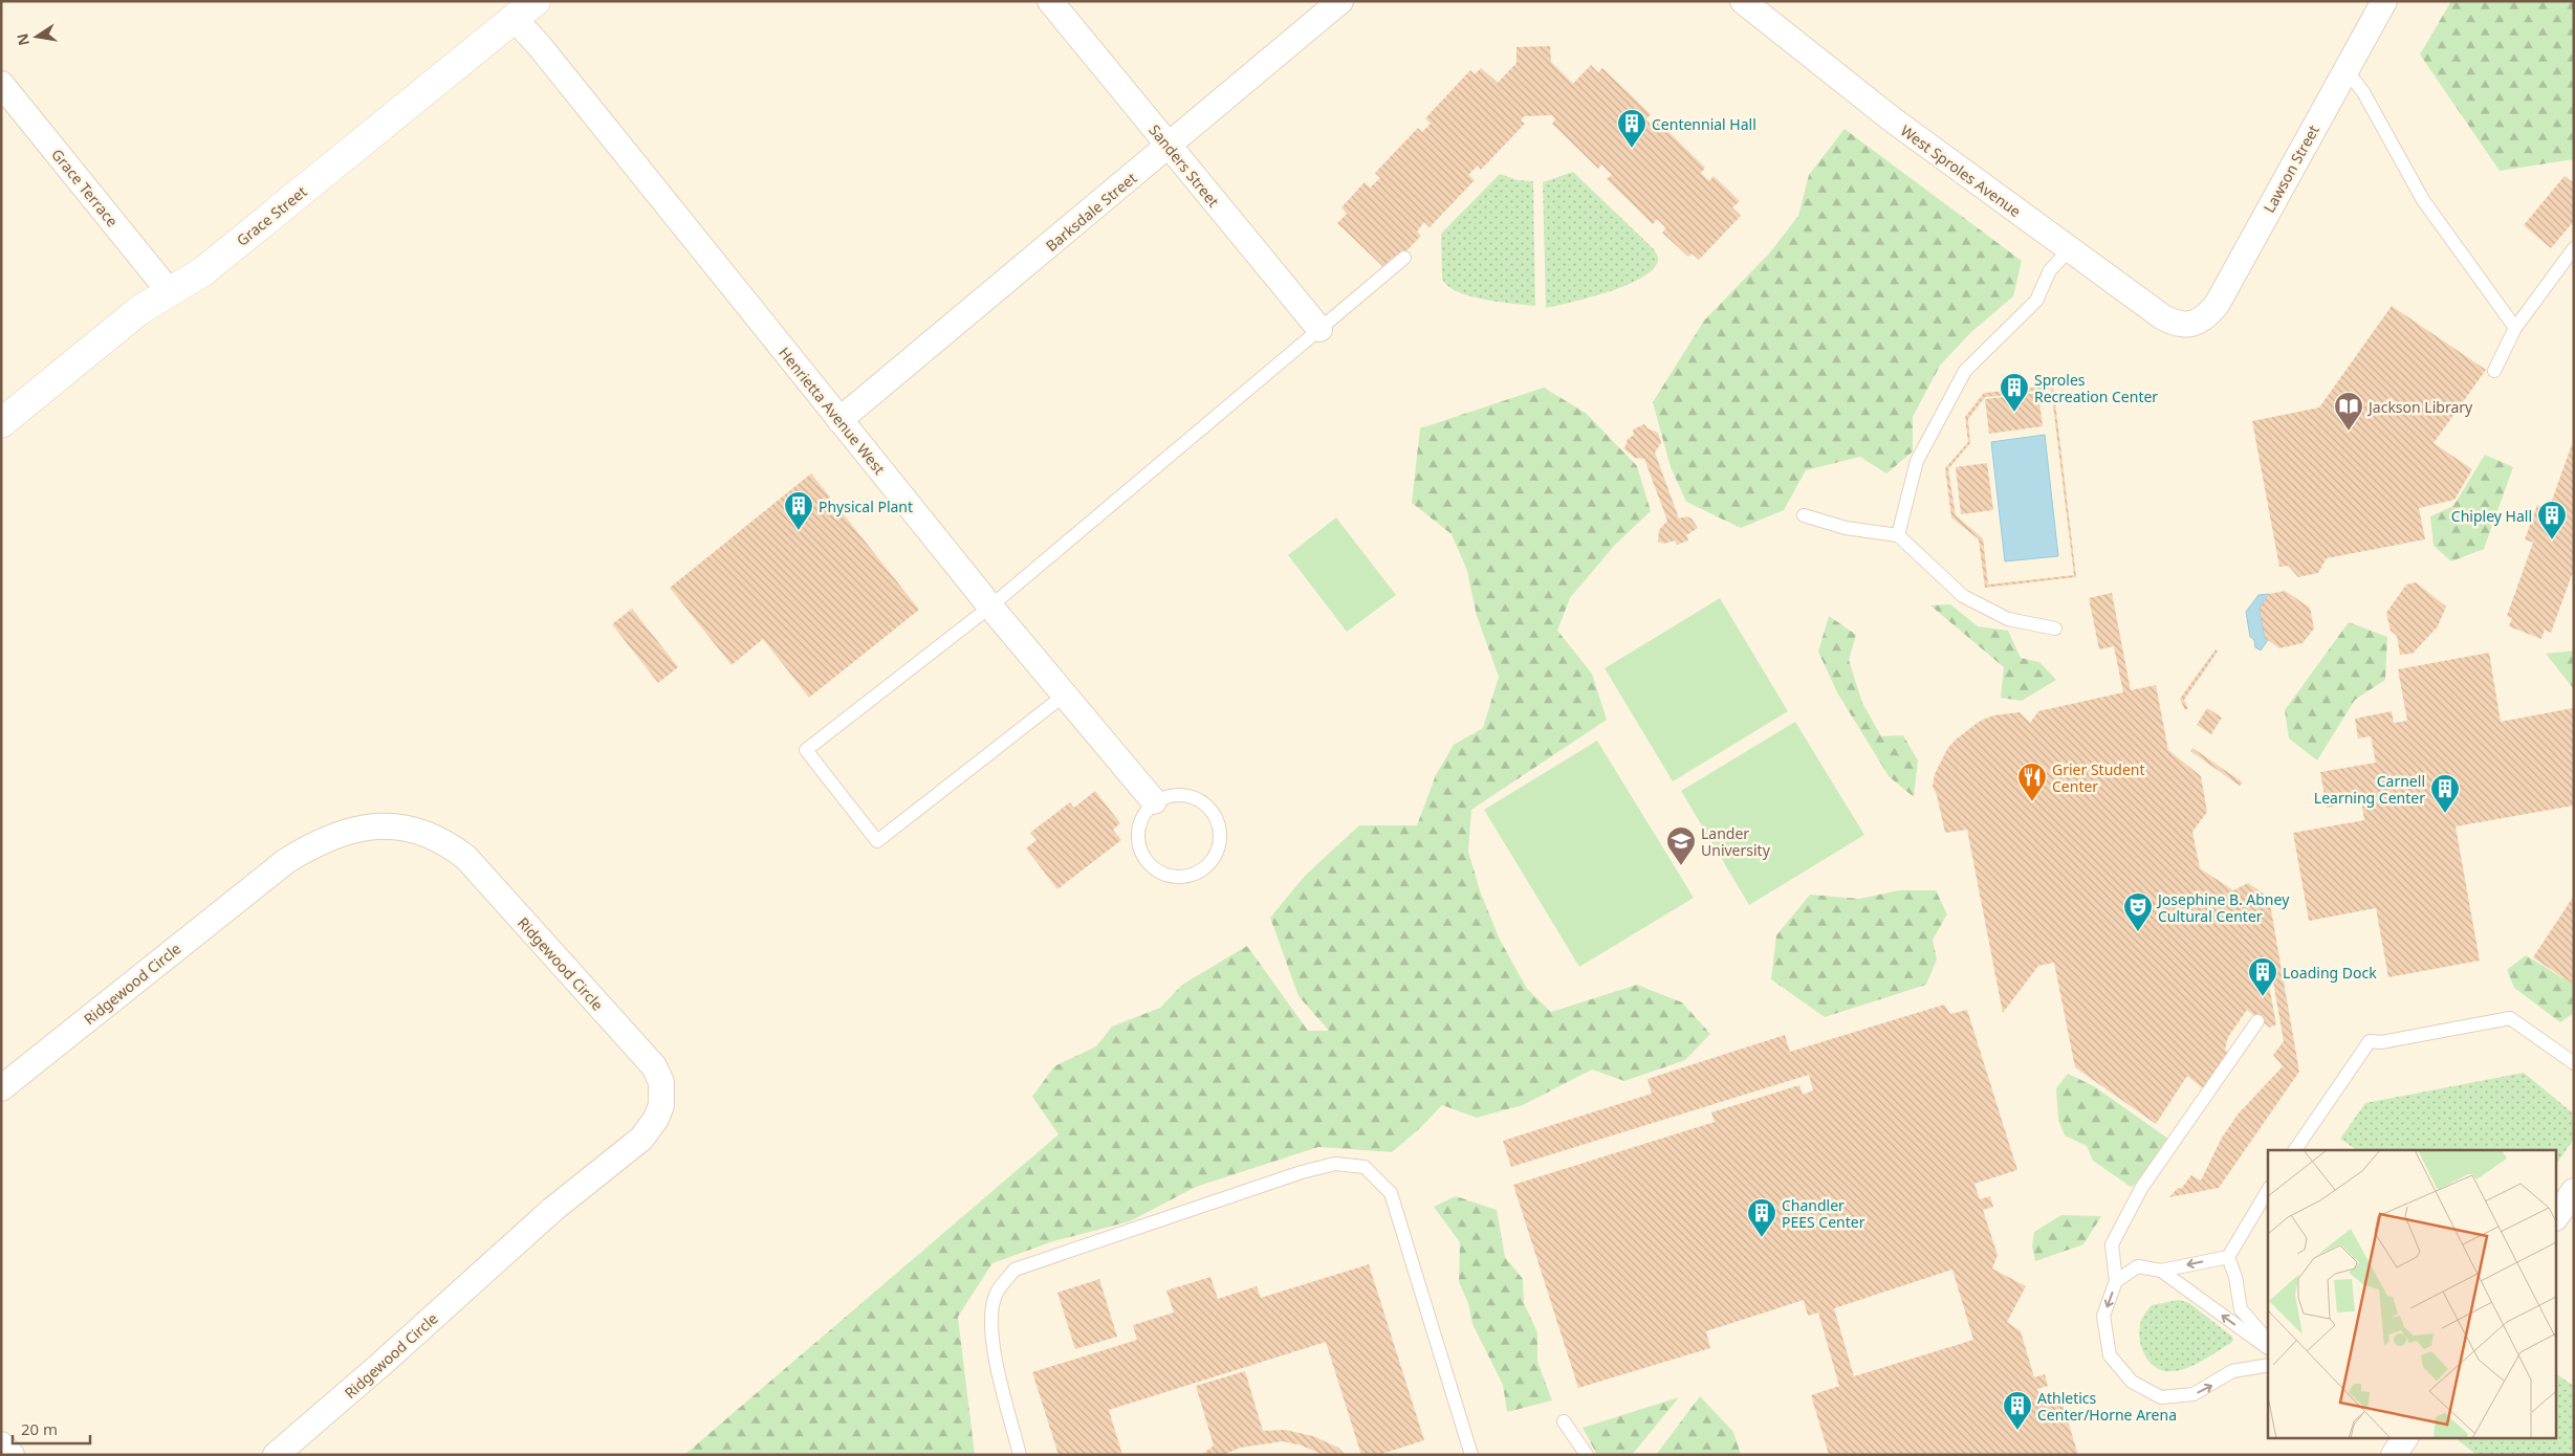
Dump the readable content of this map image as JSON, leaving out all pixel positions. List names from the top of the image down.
{
  "streets": {
    "main road": ["Grace Street"],
    "street": [
      "Sanders Street",
      "Lawson Street",
      "West Sproles Avenue",
      "Grace Terrace",
      "Barksdale Street",
      "Henrietta Avenue West",
      "Ridgewood Circle"
    ]
  },
  "crossings": [
    ["Sanders Street", "Barksdale Street"],
    ["Lawson Street", "West Sproles Avenue"],
    ["Grace Terrace", "Grace Street"],
    ["Barksdale Street", "Henrietta Avenue West"],
    ["Grace Street", "Henrietta Avenue West"]
  ],
  "places": {
    "building": [
      "Centennial Hall",
      "Sproles Recreation Center",
      "Physical Plant",
      "Chipley Hall",
      "Carnell Learning Center",
      "Loading Dock",
      "Chandler PEES Center",
      "Athletics Center/Horne Arena"
    ],
    "library": ["Jackson Library"],
    "restaurant": ["Grier Student Center"],
    "school or university": ["Lander University"],
    "theatre": ["Josephine B. Abney Cultural Center"]
  },
  "scale_bar": "20 m",
  "north": "left"
}
